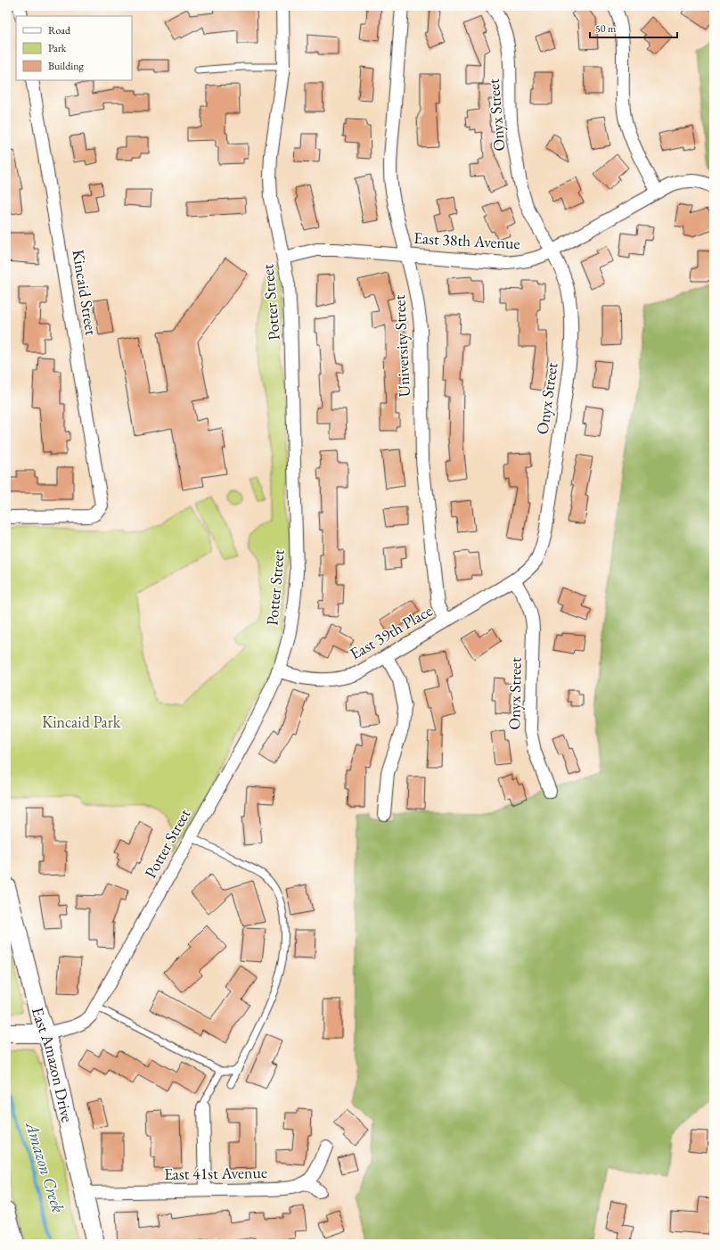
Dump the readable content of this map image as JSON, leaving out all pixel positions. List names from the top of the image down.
{
  "streets": {
    "street": [
      "Onyx Street",
      "East 38th Avenue",
      "Kincaid Street",
      "Potter Street",
      "University Street",
      "East 39th Place",
      "East Amazon Drive",
      "East 41st Avenue"
    ]
  },
  "crossings": [
    ["Onyx Street", "East 38th Avenue"],
    ["Onyx Street", "East 39th Place"],
    ["East 38th Avenue", "Potter Street"],
    ["East 38th Avenue", "University Street"],
    ["Potter Street", "East 39th Place"],
    ["Potter Street", "East Amazon Drive"],
    ["University Street", "East 39th Place"],
    ["East Amazon Drive", "East 41st Avenue"]
  ],
  "water": ["Amazon Creek"],
  "parks": ["Kincaid Park"],
  "legend": ["Road", "Park", "Building"],
  "scale_bar": "50 m"
}
